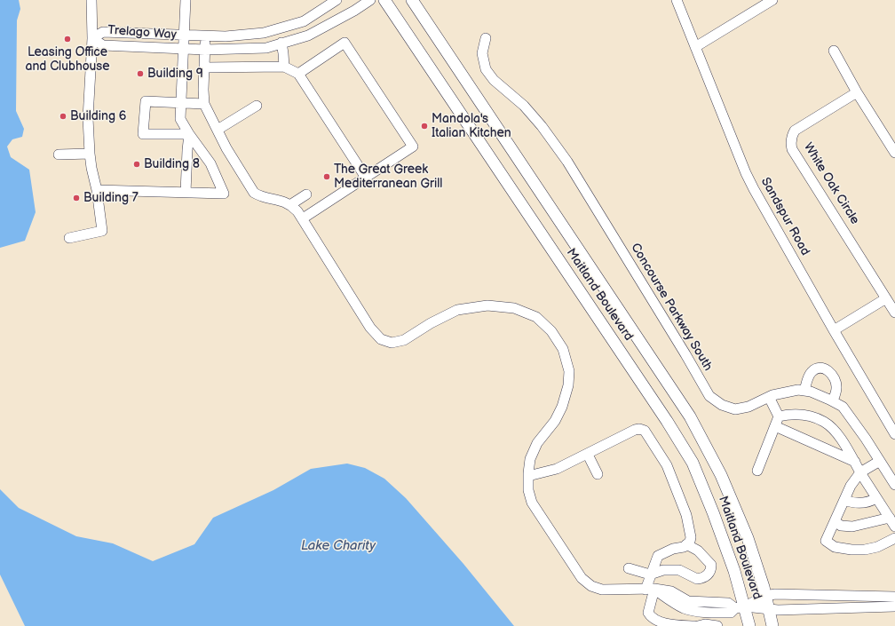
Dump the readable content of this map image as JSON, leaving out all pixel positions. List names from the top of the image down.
{
  "streets": {
    "main road": ["Maitland Boulevard"],
    "street": [
      "Trelago Way",
      "White Oak Circle",
      "Sandspur Road",
      "Concourse Parkway South"
    ]
  },
  "water": ["Lake Charity"],
  "places": [
    "Leasing Office and Clubhouse",
    "Building 9",
    "Building 6",
    "Mandola's Italian Kitchen",
    "Building 8",
    "The Great Greek Mediterranean Grill",
    "Building 7"
  ]
}
